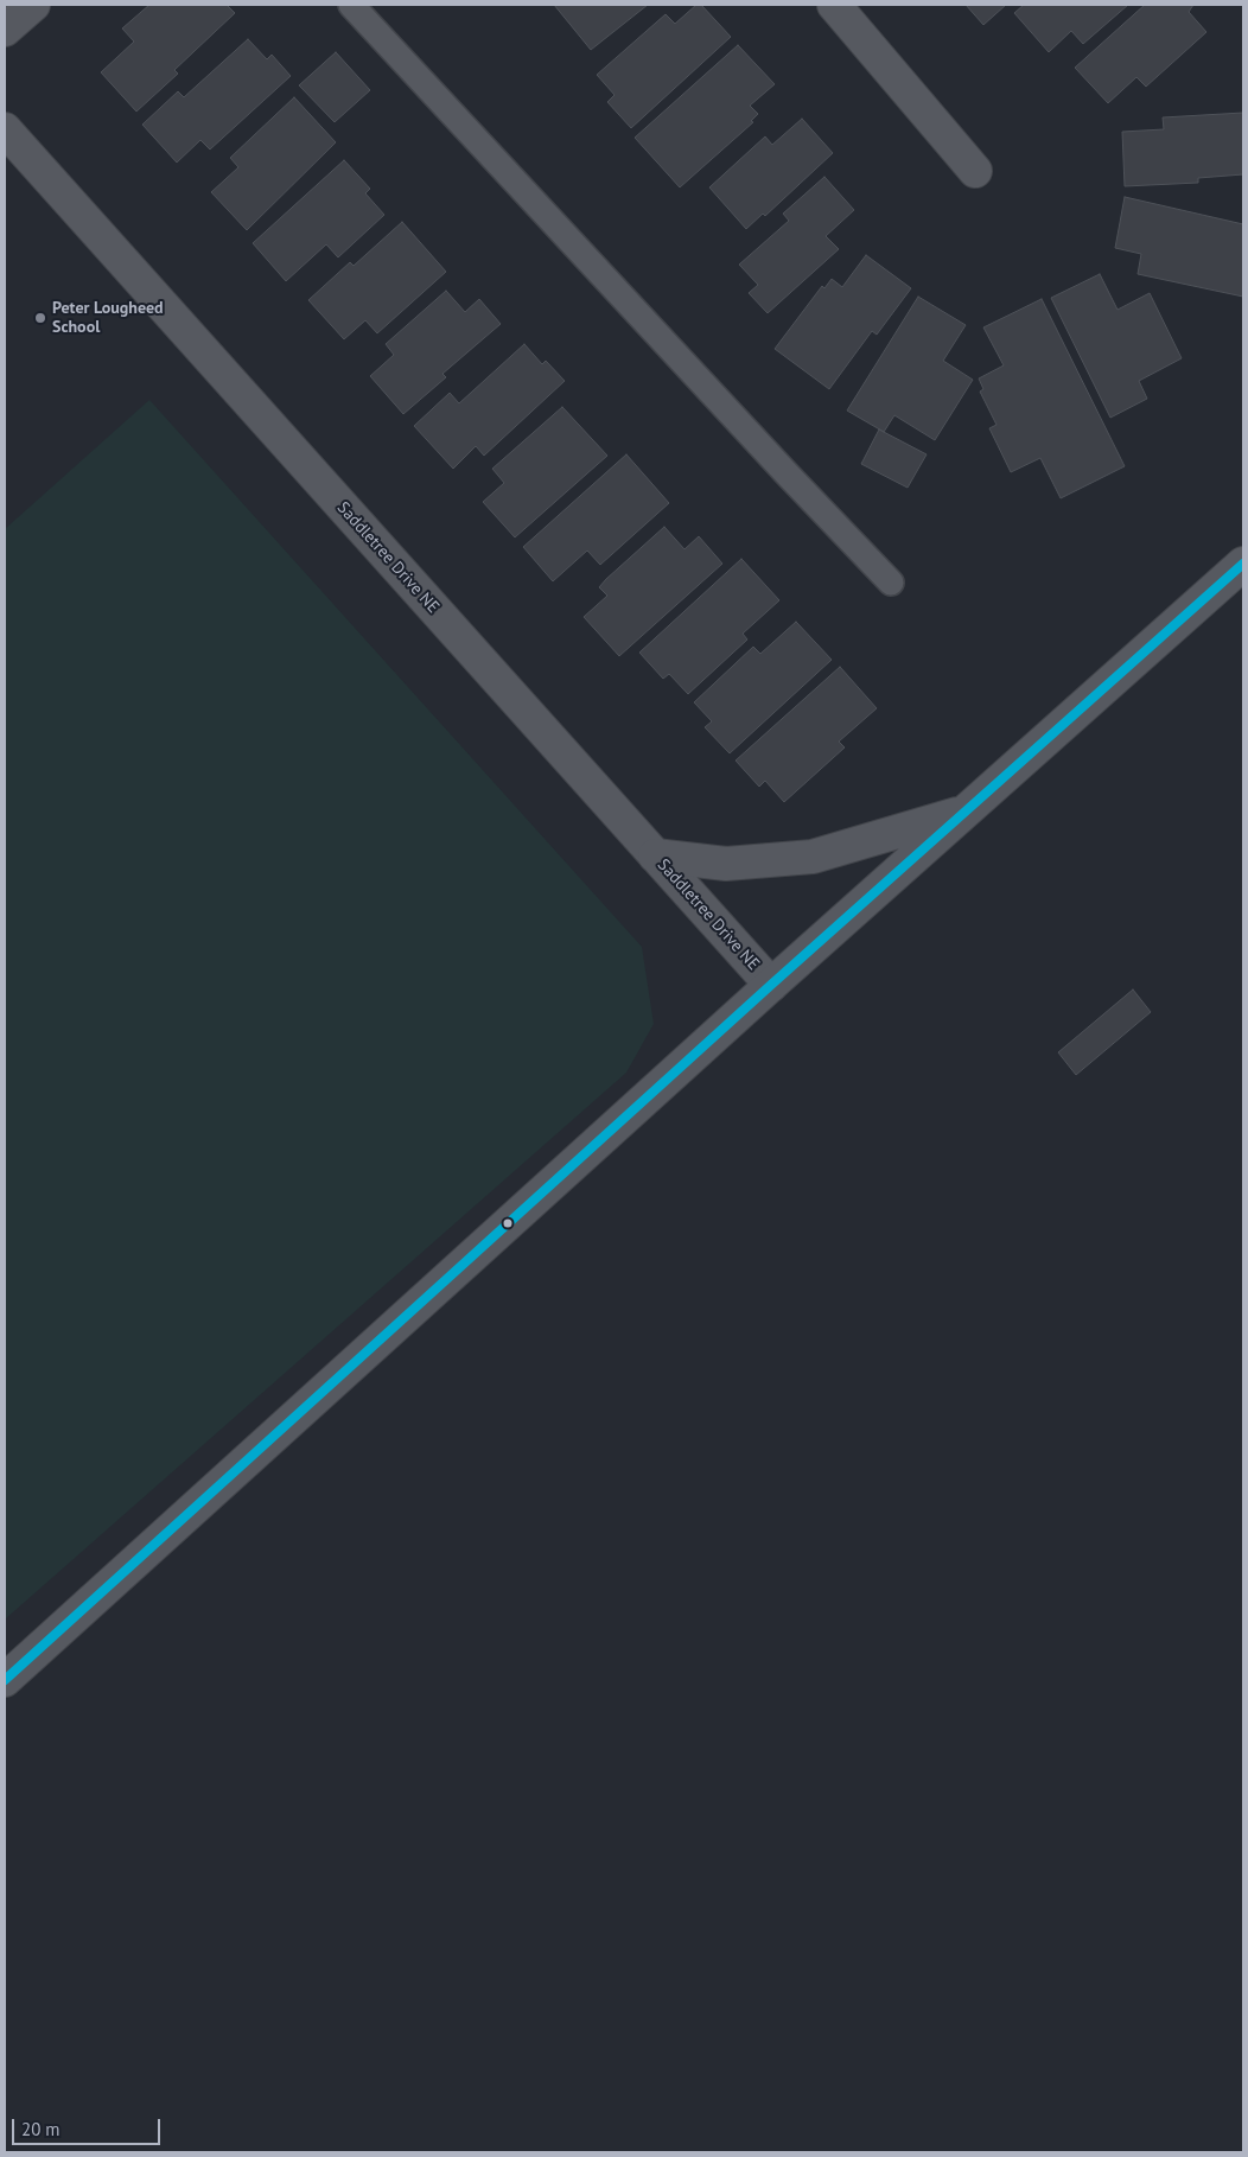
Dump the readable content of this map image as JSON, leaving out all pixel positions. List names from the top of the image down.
{
  "streets": {
    "street": ["Saddletree Drive NE"]
  },
  "places": ["Peter Lougheed School"],
  "scale_bar": "20 m"
}
